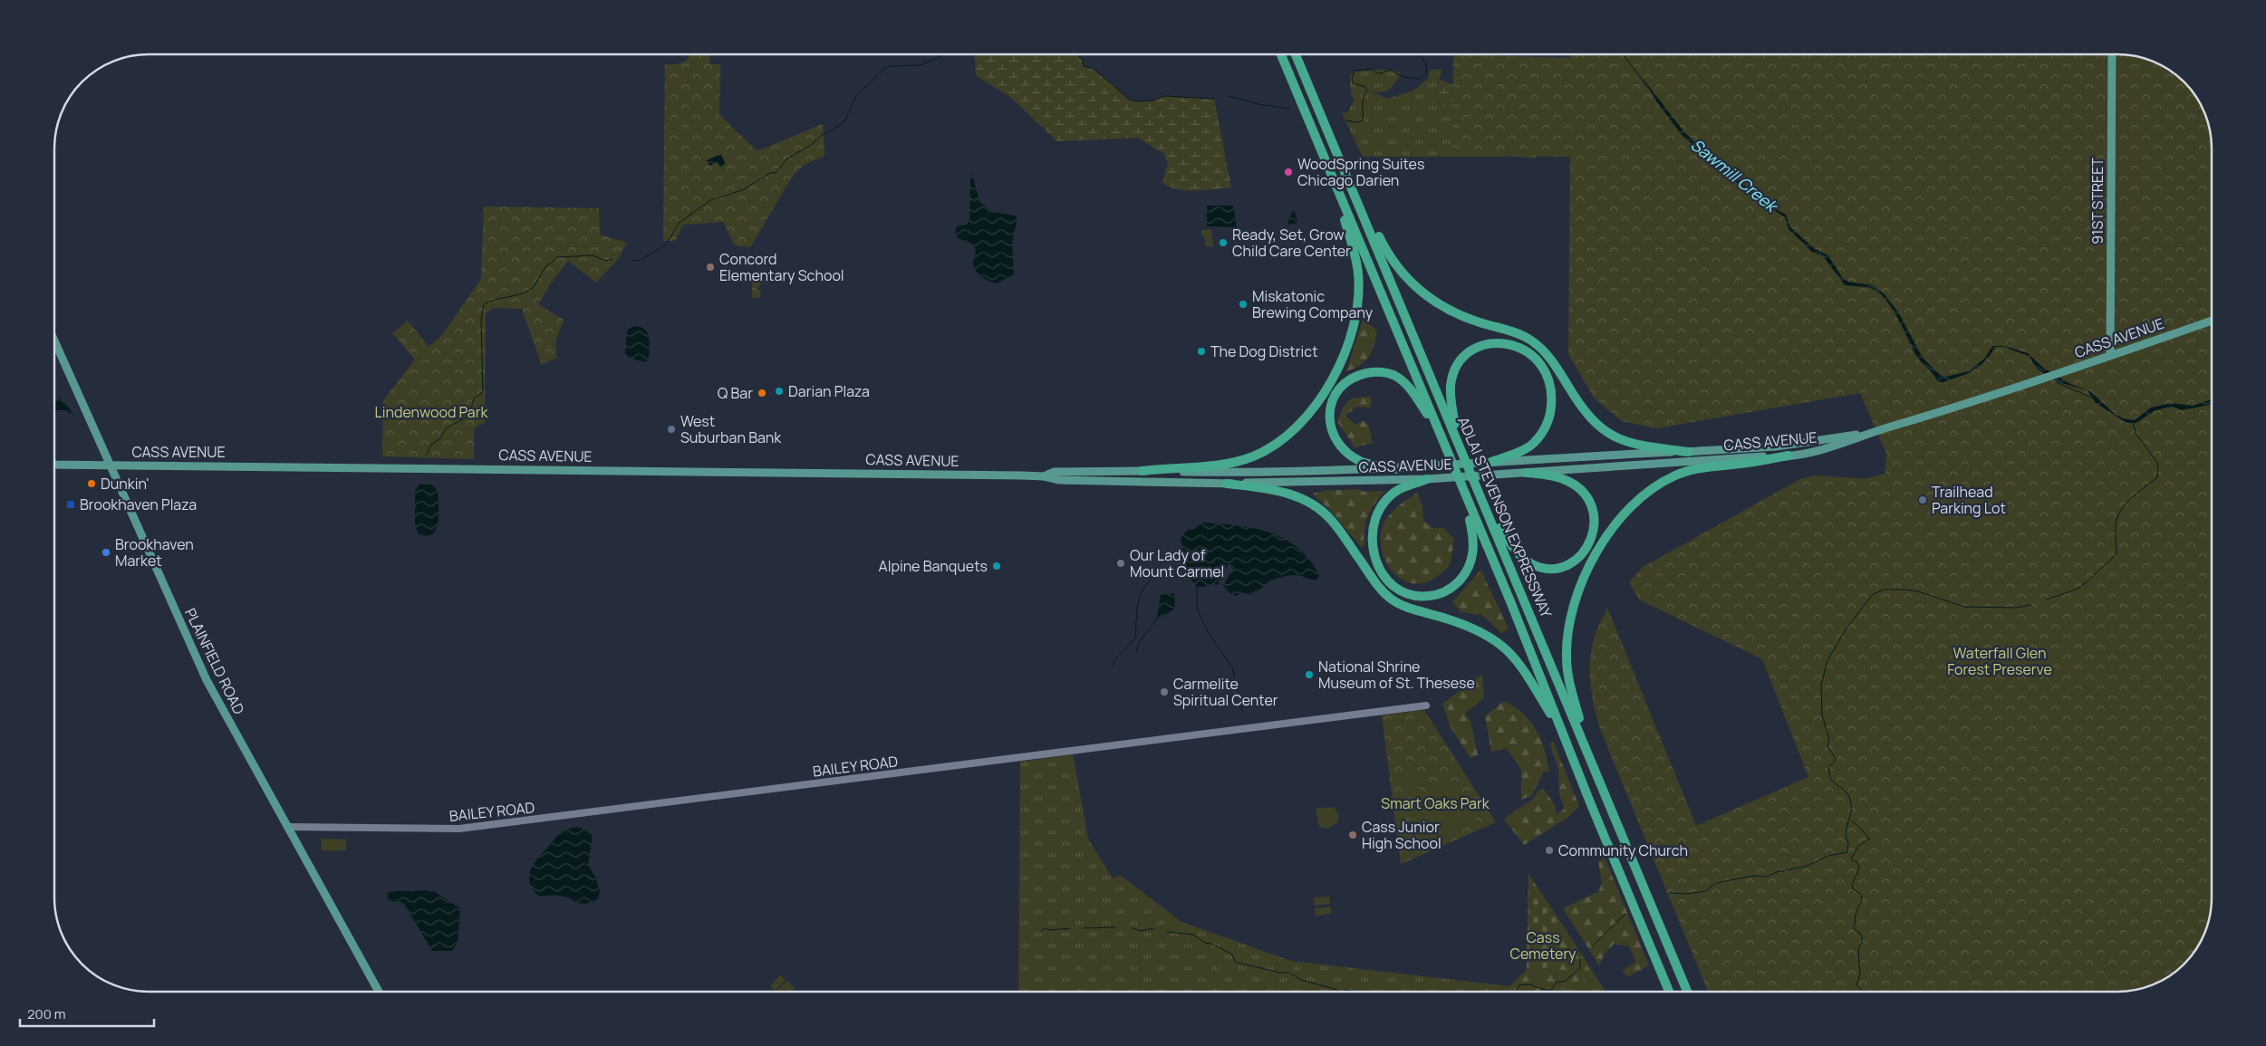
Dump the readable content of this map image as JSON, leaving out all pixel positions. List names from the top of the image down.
{
  "streets": {
    "highway": ["ADLAI STEVENSON EXPRESSWAY"],
    "main road": ["91ST STREET", "CASS AVENUE", "PLAINFIELD ROAD"],
    "street": ["BAILEY ROAD"]
  },
  "crossings": [
    ["91ST STREET", "CASS AVENUE"],
    ["CASS AVENUE", "PLAINFIELD ROAD"],
    ["PLAINFIELD ROAD", "BAILEY ROAD"]
  ],
  "water": ["Sawmill Creek"],
  "parks": [
    "Lindenwood Park",
    "Waterfall Glen Forest Preserve",
    "Smart Oaks Park",
    "Cass Cemetery"
  ],
  "places": {
    "other": [
      "WoodSpring Suites Chicago Darien",
      "Ready, Set, Grow Child Care Center",
      "Concord Elementary School",
      "Miskatonic Brewing Company",
      "The Dog District",
      "Darian Plaza",
      "Q Bar",
      "West Suburban Bank",
      "Dunkin'",
      "Trailhead Parking Lot",
      "Brookhaven Market",
      "Our Lady of Mount Carmel",
      "Alpine Banquets",
      "National Shrine Museum of St. Thesese",
      "Carmelite Spiritual Center",
      "Cass Junior High School",
      "Community Church"
    ],
    "transit": ["Brookhaven Plaza"]
  },
  "scale_bar": "200 m"
}
